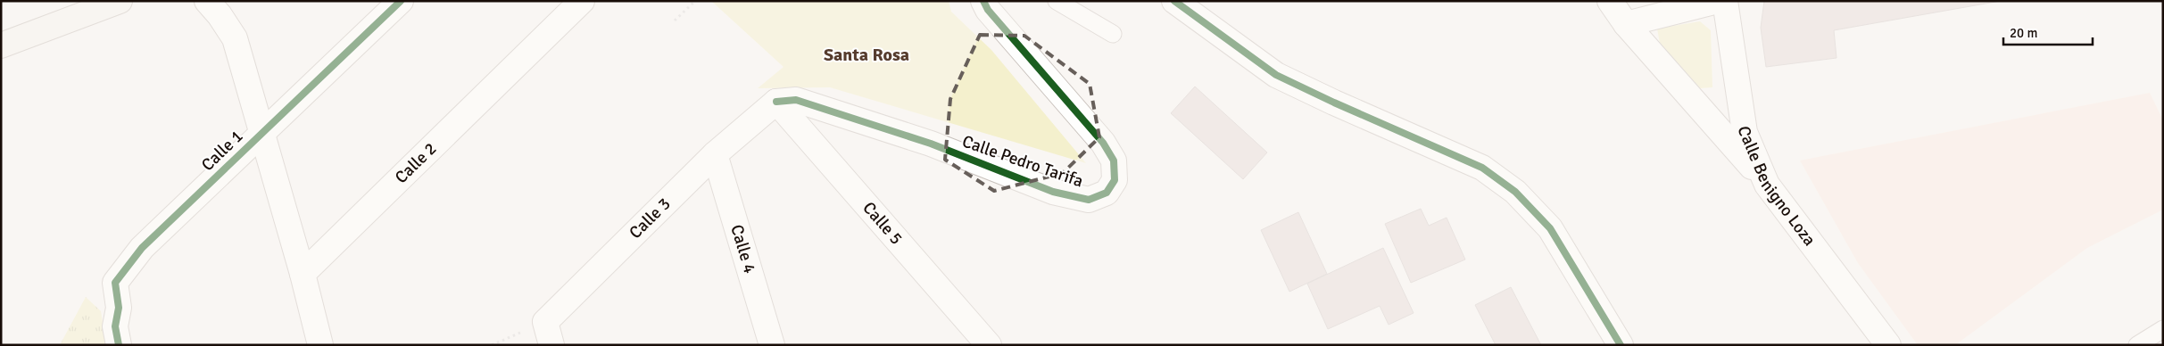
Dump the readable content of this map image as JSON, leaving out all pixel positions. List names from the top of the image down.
{
  "streets": {
    "street": [
      "Calle 1",
      "Calle Pedro Tarifa",
      "Calle 2",
      "Calle Benigno Loza",
      "Calle 3",
      "Calle 5",
      "Calle 4"
    ]
  },
  "crossings": [
    ["Calle Pedro Tarifa", "Calle 3"],
    ["Calle Pedro Tarifa", "Calle 5"],
    ["Calle 3", "Calle 5"],
    ["Calle 3", "Calle 4"]
  ],
  "districts": ["Santa Rosa"],
  "scale_bar": "20 m"
}
